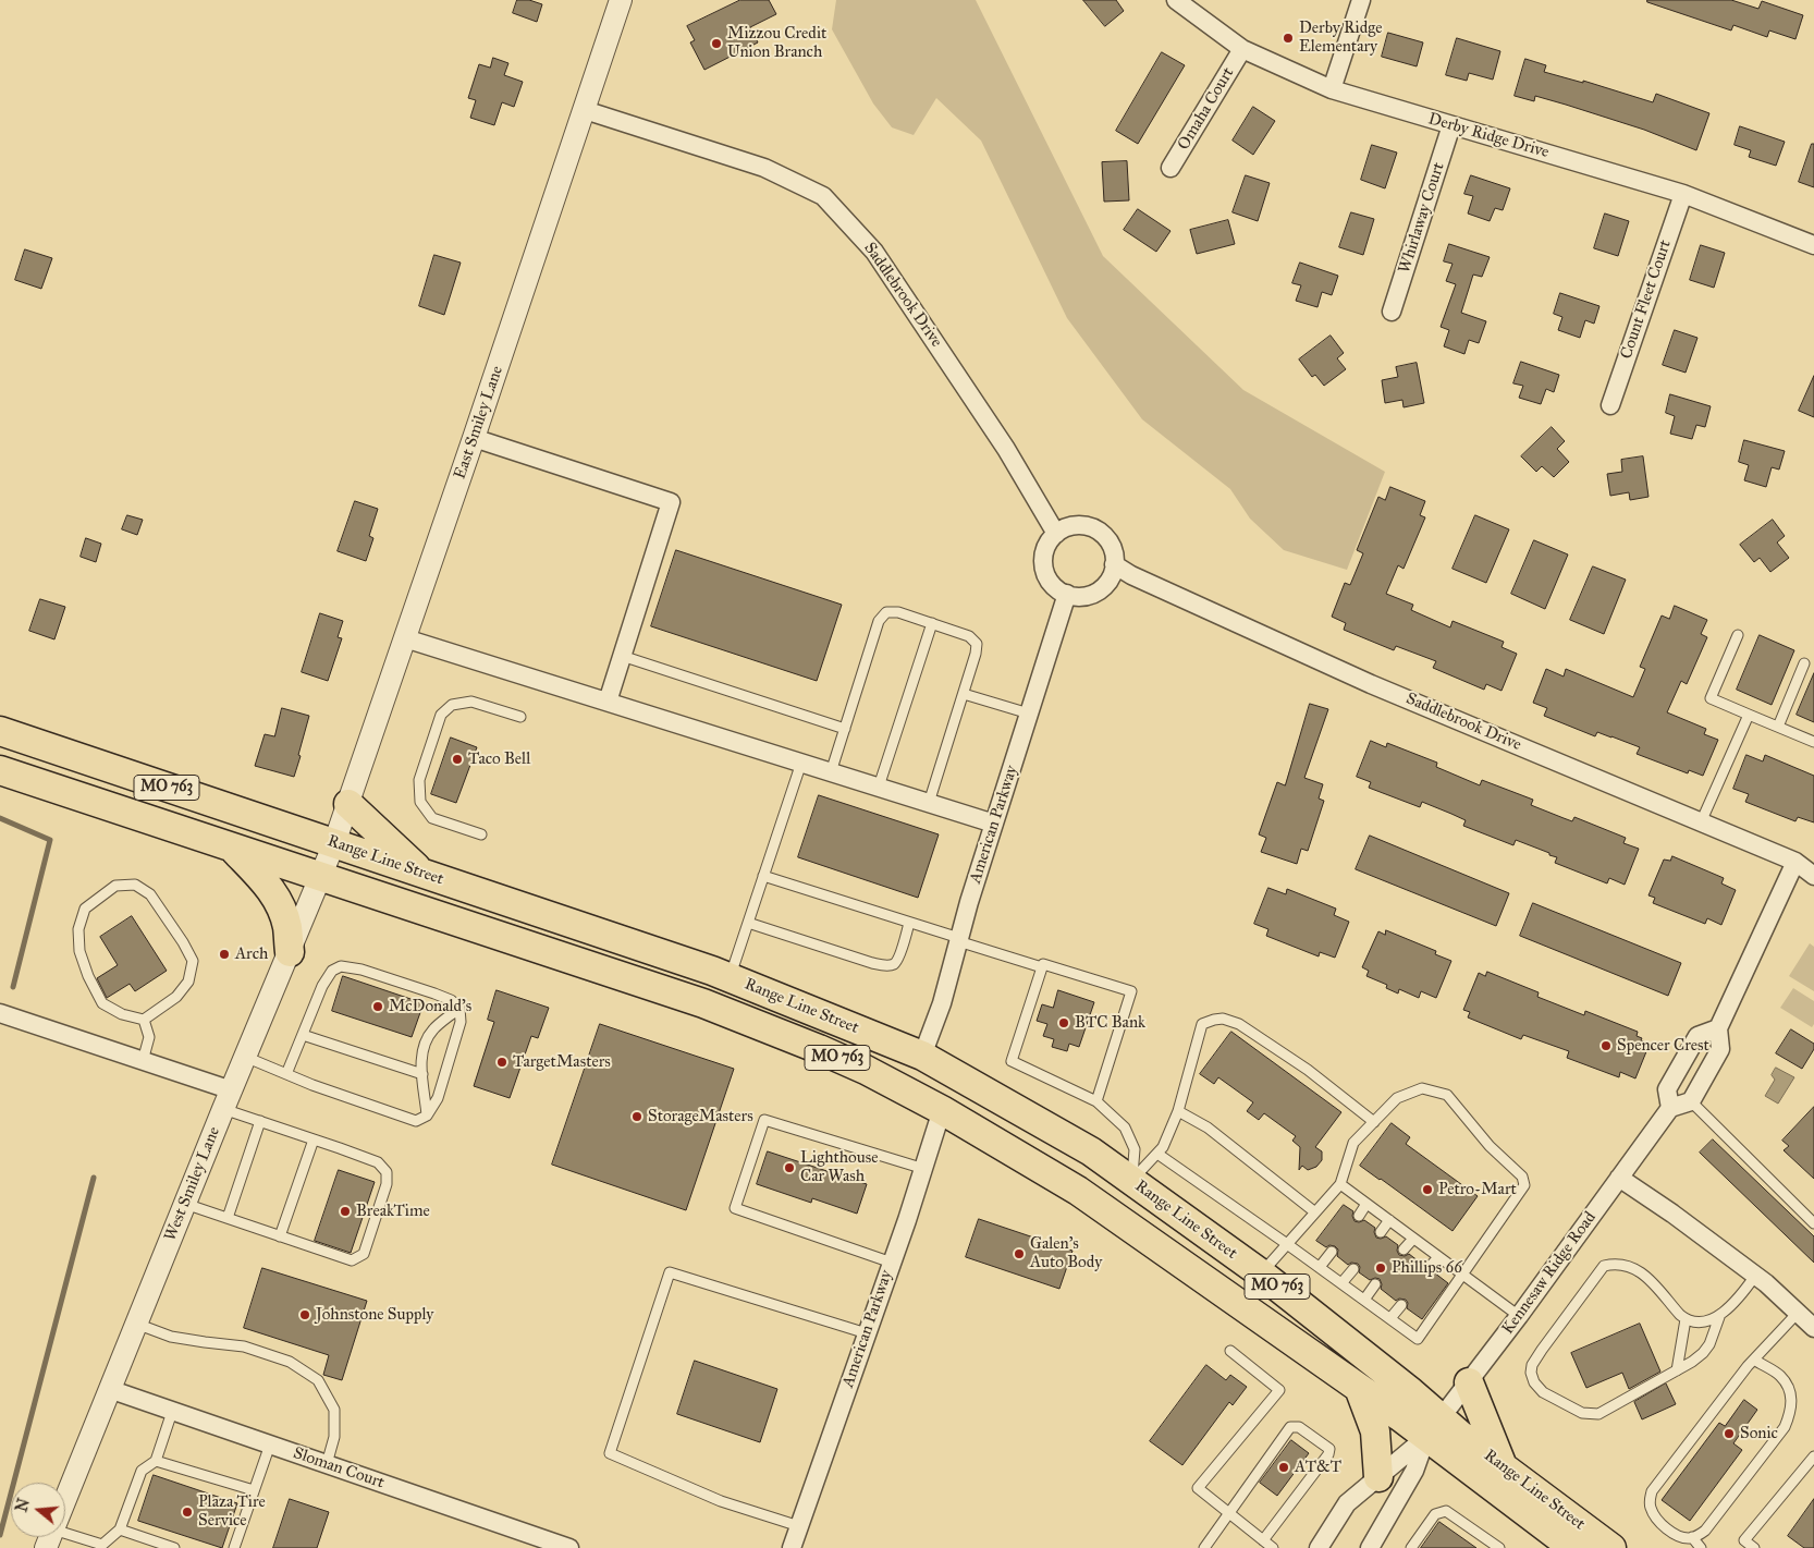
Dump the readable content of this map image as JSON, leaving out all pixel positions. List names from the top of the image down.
{
  "streets": {
    "main road": ["MO 763", "Range Line Street"],
    "street": [
      "Omaha Court",
      "Derby Ridge Drive",
      "Whirlaway Court",
      "Saddlebrook Drive",
      "Count Fleet Court",
      "East Smiley Lane",
      "American Parkway",
      "West Smiley Lane",
      "Kennesaw Ridge Road",
      "Sloman Court"
    ]
  },
  "crossings": [
    ["Omaha Court", "Derby Ridge Drive"],
    ["Derby Ridge Drive", "Whirlaway Court"],
    ["Derby Ridge Drive", "Count Fleet Court"],
    ["Saddlebrook Drive", "East Smiley Lane"],
    ["Saddlebrook Drive", "American Parkway"],
    ["East Smiley Lane", "Range Line Street"],
    ["East Smiley Lane", "West Smiley Lane"],
    ["American Parkway", "Range Line Street"],
    ["Range Line Street", "West Smiley Lane"],
    ["Range Line Street", "Kennesaw Ridge Road"],
    ["West Smiley Lane", "Sloman Court"]
  ],
  "places": [
    "Derby Ridge Elementary",
    "Mizzou Credit Union Branch",
    "Taco Bell",
    "Arch",
    "McDonald's",
    "BTC Bank",
    "Spencer Crest",
    "TargetMasters",
    "StorageMasters",
    "Lighthouse Car Wash",
    "Petro-Mart",
    "BreakTime",
    "Galen's Auto Body",
    "Phillips 66",
    "Johnstone Supply",
    "Sonic",
    "AT&T",
    "Plaza Tire Service"
  ],
  "north": "left"
}
